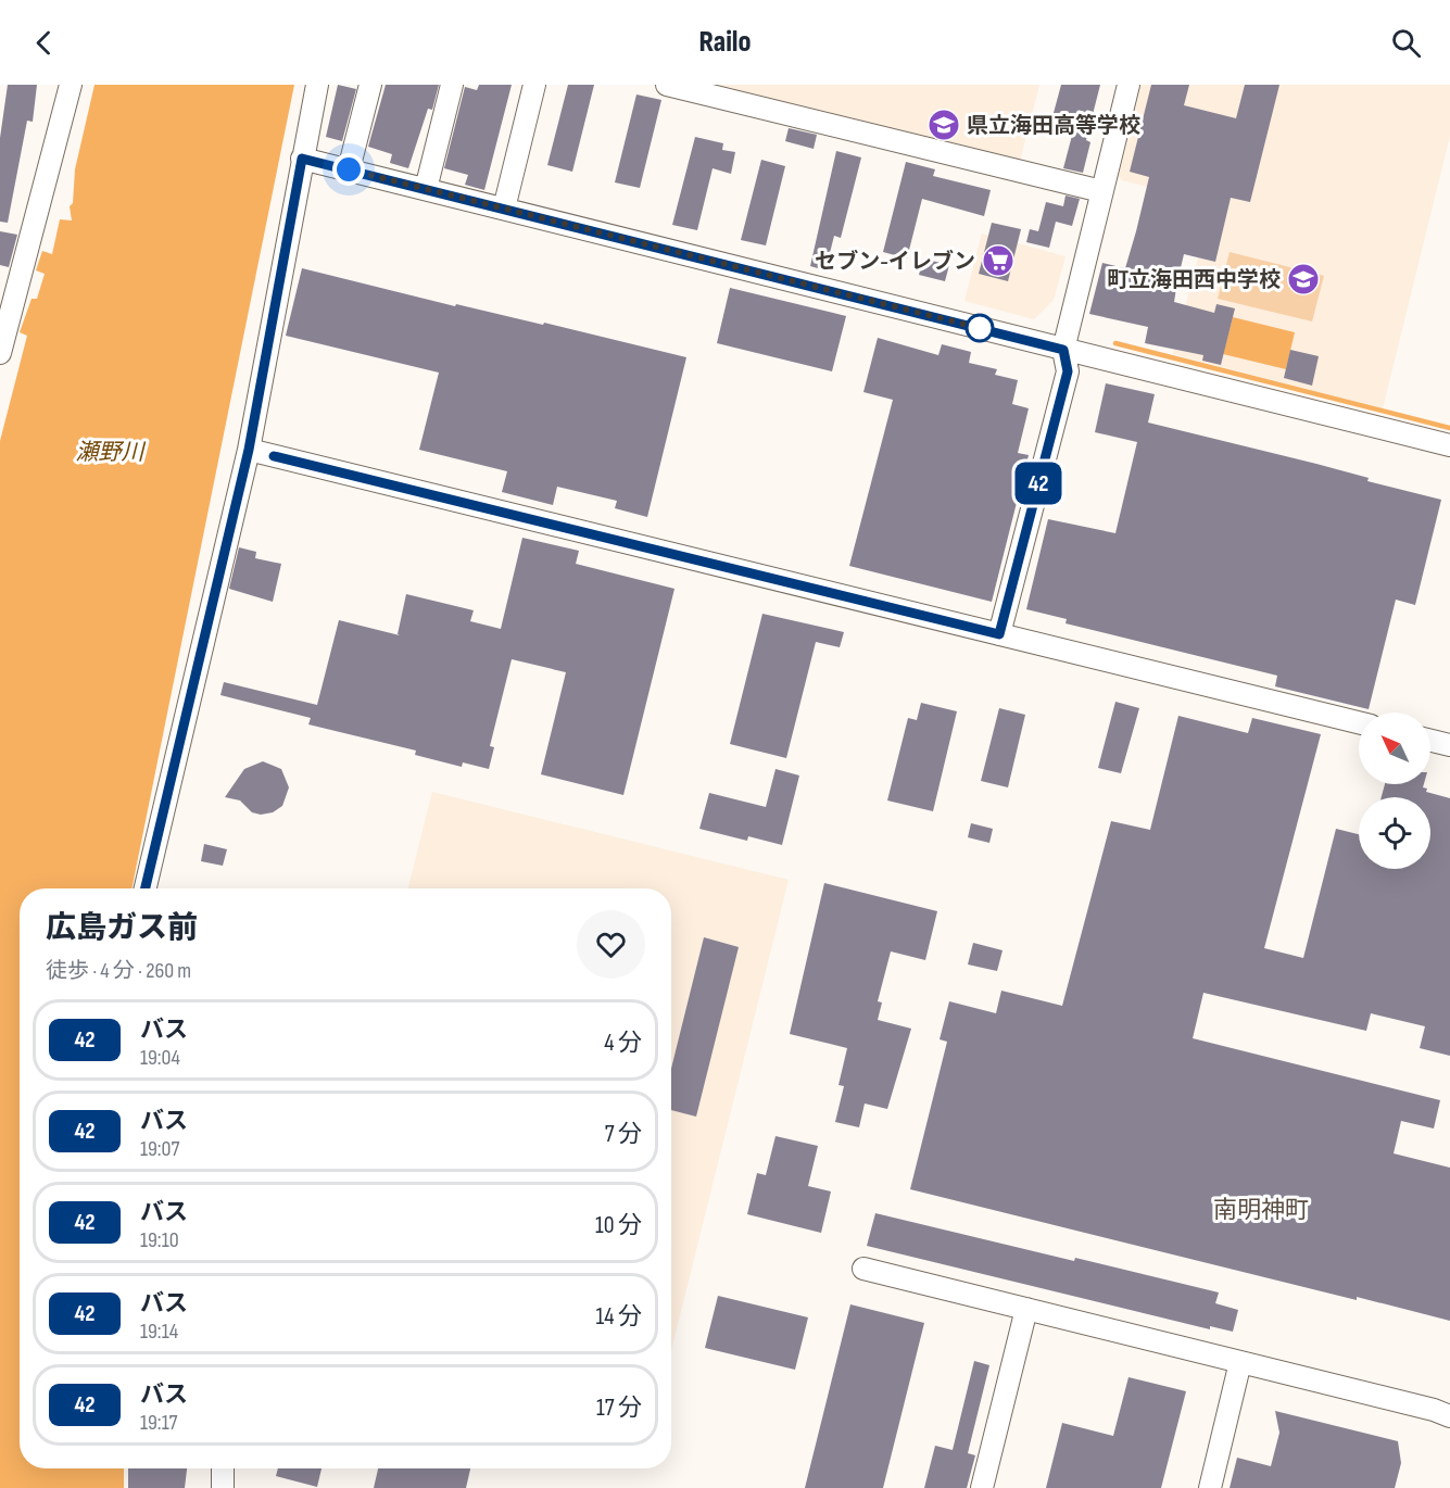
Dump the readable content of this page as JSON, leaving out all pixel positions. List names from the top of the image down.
{
  "districts": ["南明神町"],
  "water": ["瀬野川"],
  "places": {
    "school or university": ["県立海田高等学校", "町立海田西中学校"],
    "supermarket": ["セブン-イレブン"]
  },
  "lines": ["bus line 42"],
  "north": "top left",
  "page": {
    "header": "Railo",
    "on_map": "42",
    "heading": ["広島ガス前", "徒歩 · 4 分 · 260 m"],
    "list": [
      {
        "mark": "42",
        "name": "バス",
        "note": "19:04",
        "value": "4 分"
      },
      {
        "mark": "42",
        "name": "バス",
        "note": "19:07",
        "value": "7 分"
      },
      {
        "mark": "42",
        "name": "バス",
        "note": "19:10",
        "value": "10 分"
      },
      {
        "mark": "42",
        "name": "バス",
        "note": "19:14",
        "value": "14 分"
      },
      {
        "mark": "42",
        "name": "バス",
        "note": "19:17",
        "value": "17 分"
      }
    ]
  }
}
